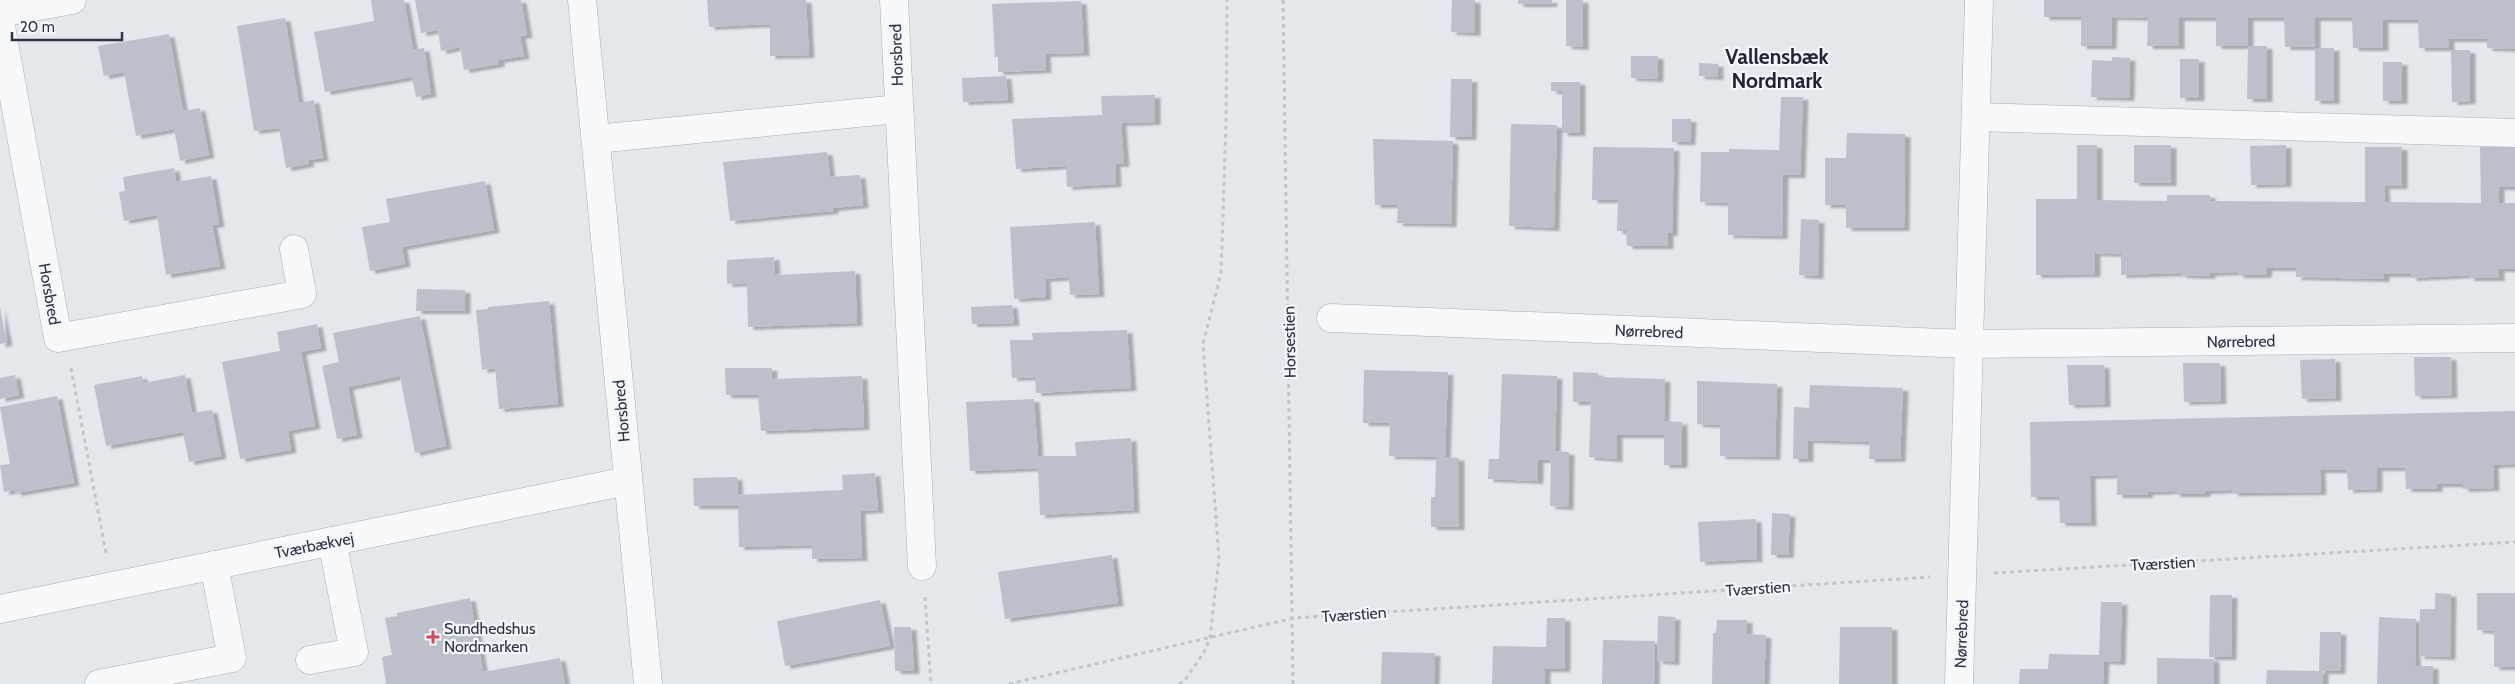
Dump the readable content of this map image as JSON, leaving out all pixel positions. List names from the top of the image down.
{
  "streets": {
    "street": ["Horsbred", "Nørrebred", "Tværbækvej"],
    "path": ["Horsestien", "Tværstien"]
  },
  "crossings": [
    ["Horsbred", "Tværbækvej"],
    ["Nørrebred", "Tværstien"],
    ["Horsestien", "Tværstien"]
  ],
  "districts": ["Vallensbæk Nordmark"],
  "places": {
    "health": ["Sundhedshus Nordmarken"]
  },
  "scale_bar": "20 m"
}
